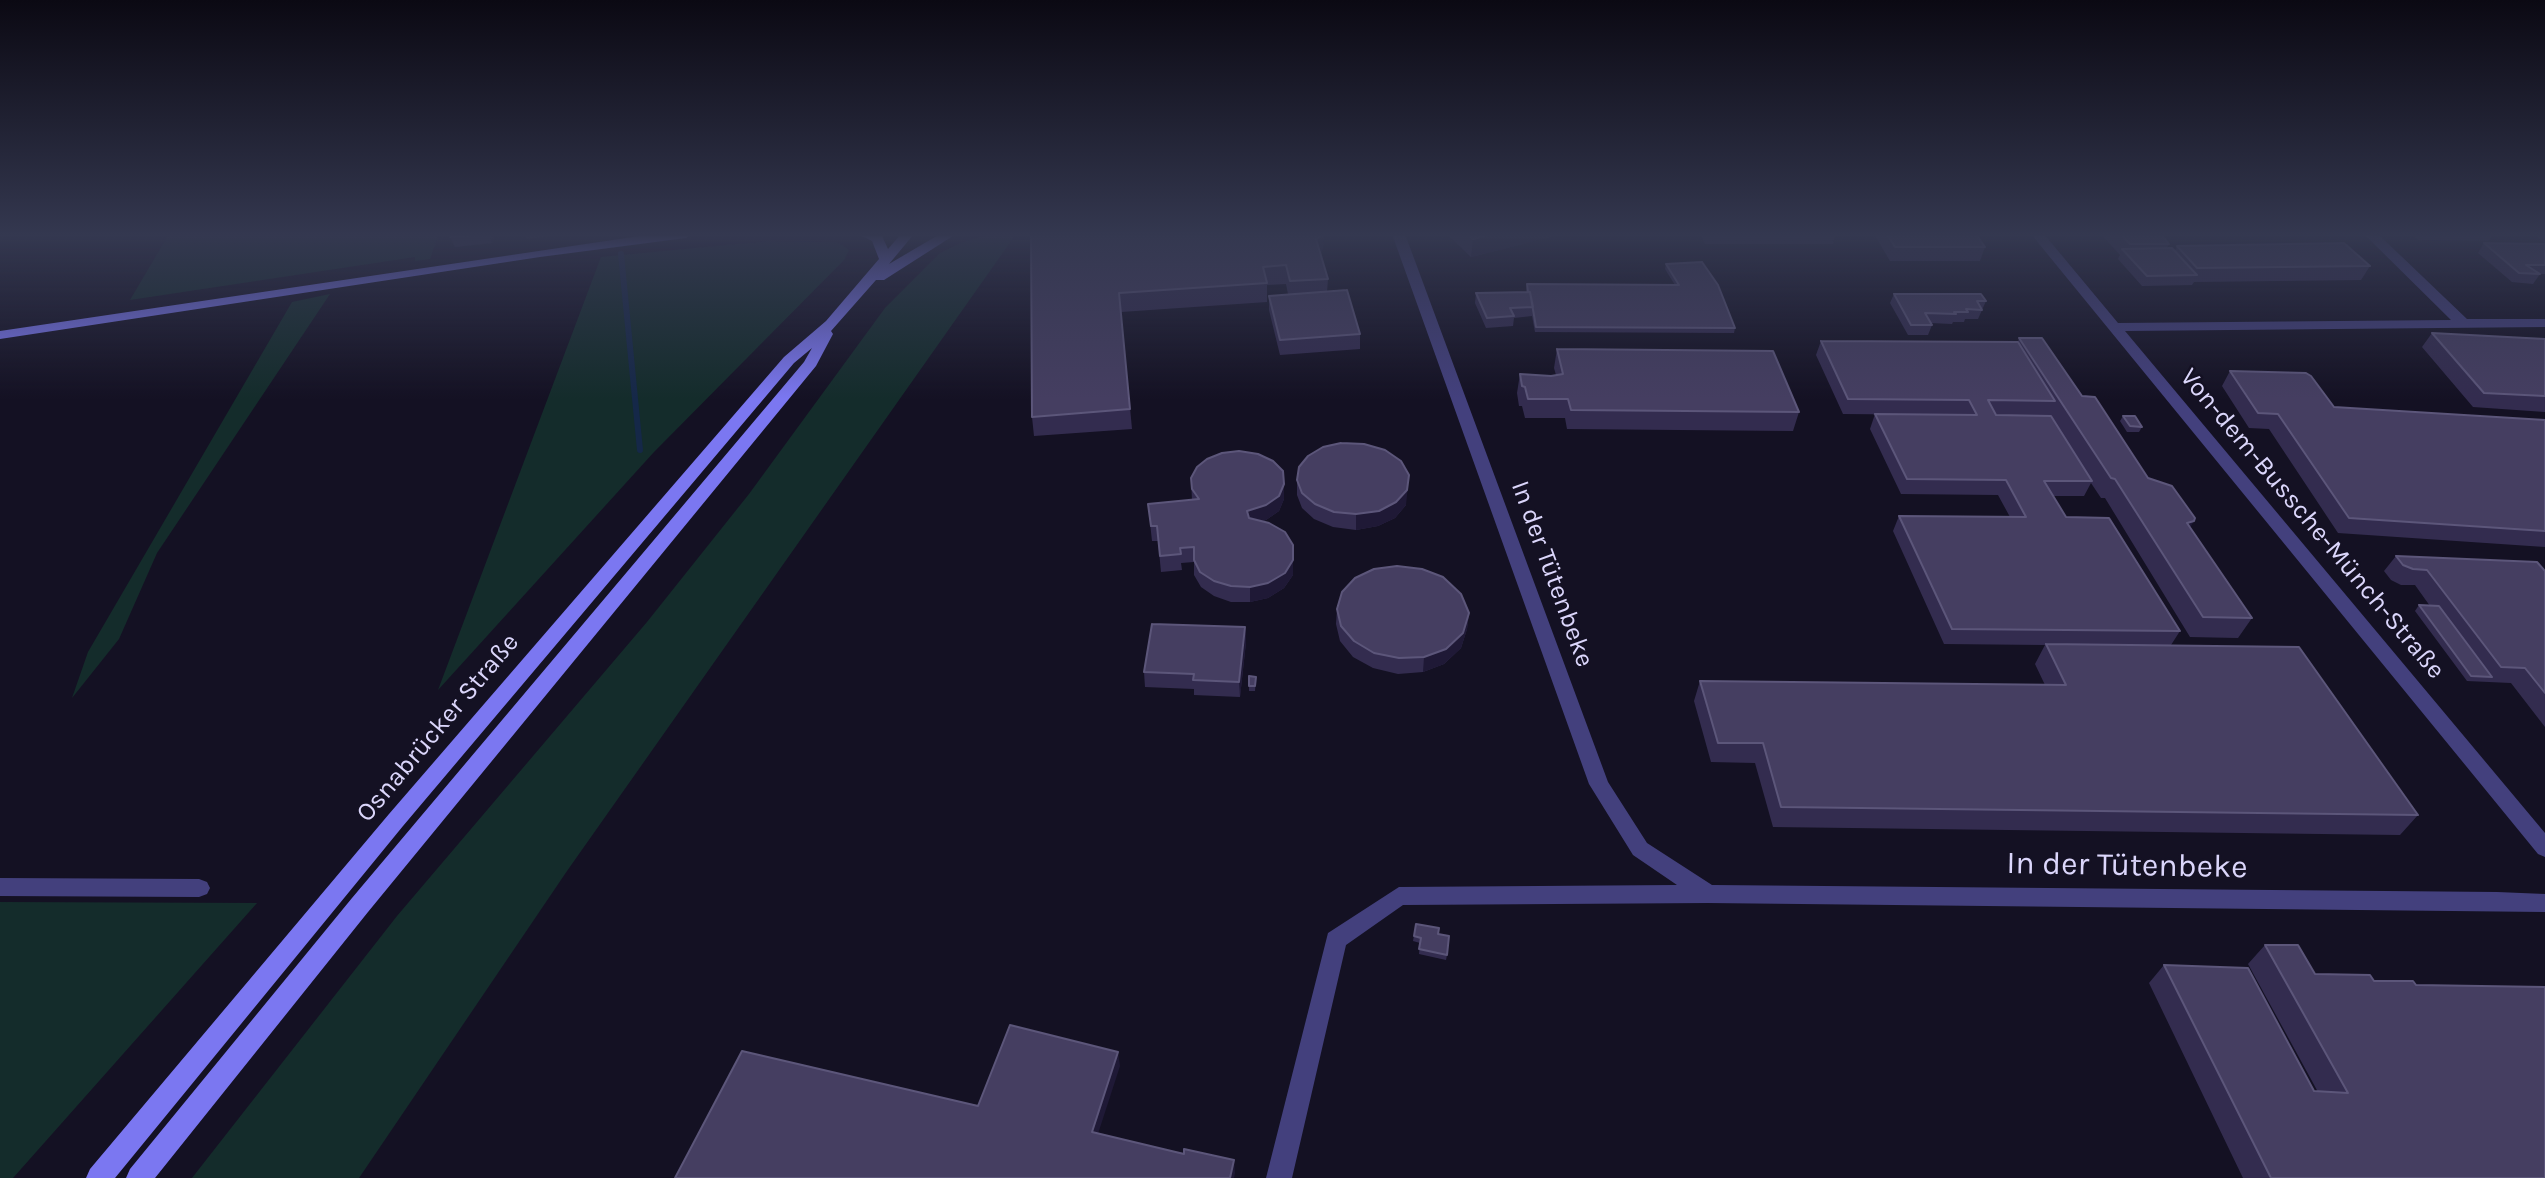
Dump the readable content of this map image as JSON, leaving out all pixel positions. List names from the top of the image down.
{
  "streets": {
    "main road": ["Osnabrücker Straße"],
    "street": ["Von-dem-Bussche-Münch-Straße", "In der Tütenbeke"]
  }
}
